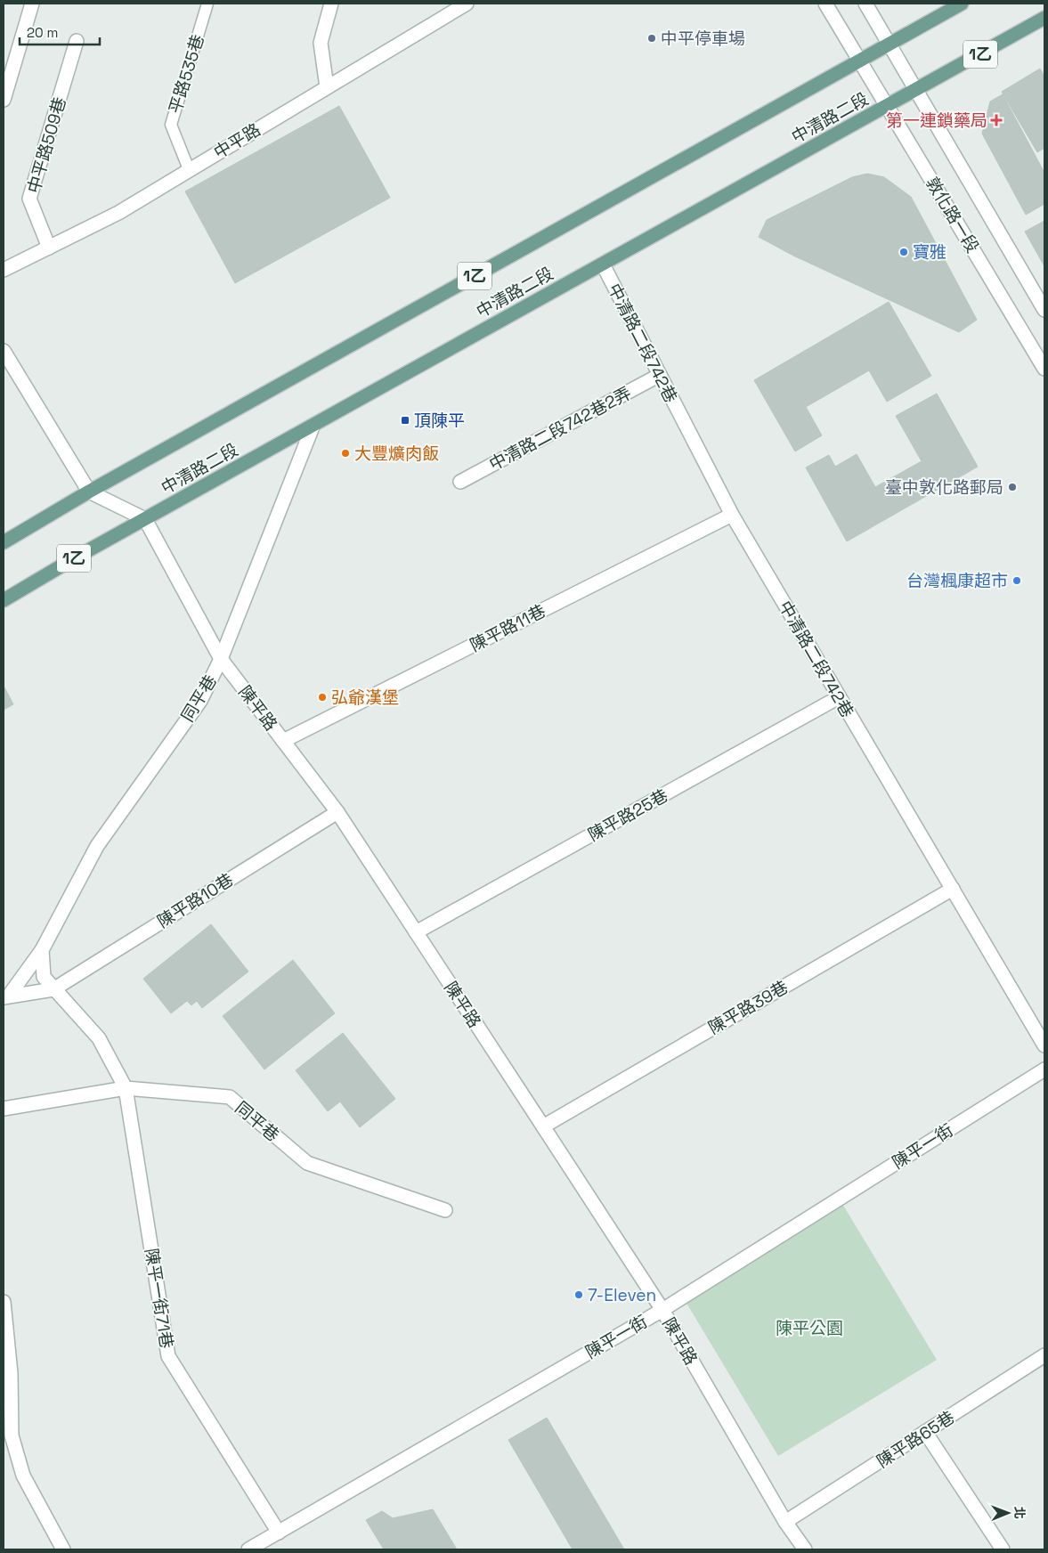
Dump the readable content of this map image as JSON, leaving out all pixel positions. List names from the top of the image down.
{
  "streets": {
    "main road": ["1乙", "中清路二段"],
    "street": [
      "中平路",
      "中平路509巷",
      "敦化路一段",
      "中清路二段742巷",
      "中清路二段742巷2弄",
      "陳平路11巷",
      "同平巷",
      "陳平路",
      "陳平路25巷",
      "陳平路10巷",
      "陳平路39巷",
      "陳平一街",
      "陳平一街71巷",
      "陳平路65巷"
    ],
    "lane": ["平路535巷"]
  },
  "crossings": [
    ["平路535巷", "中平路"],
    ["中清路二段", "敦化路一段"],
    ["中清路二段", "中清路二段742巷"],
    ["中清路二段", "同平巷"],
    ["中清路二段", "陳平路"],
    ["中平路", "中平路509巷"],
    ["中清路二段742巷", "中清路二段742巷2弄"],
    ["中清路二段742巷", "陳平路11巷"],
    ["中清路二段742巷", "陳平路25巷"],
    ["中清路二段742巷", "陳平路39巷"],
    ["陳平路11巷", "陳平路"],
    ["同平巷", "陳平路"],
    ["同平巷", "陳平路10巷"],
    ["同平巷", "陳平一街71巷"],
    ["陳平路", "陳平路25巷"],
    ["陳平路", "陳平路10巷"],
    ["陳平路", "陳平路39巷"],
    ["陳平路", "陳平一街"],
    ["陳平路", "陳平路65巷"],
    ["陳平一街", "陳平一街71巷"]
  ],
  "parks": ["陳平公園"],
  "places": {
    "other": [
      "中平停車場",
      "寶雅",
      "大豐爌肉飯",
      "臺中敦化路郵局",
      "台灣楓康超市",
      "弘爺漢堡",
      "7-Eleven"
    ],
    "health": ["第一連鎖藥局"],
    "transit": ["頂陳平"]
  },
  "scale_bar": "20 m",
  "north": "right"
}
